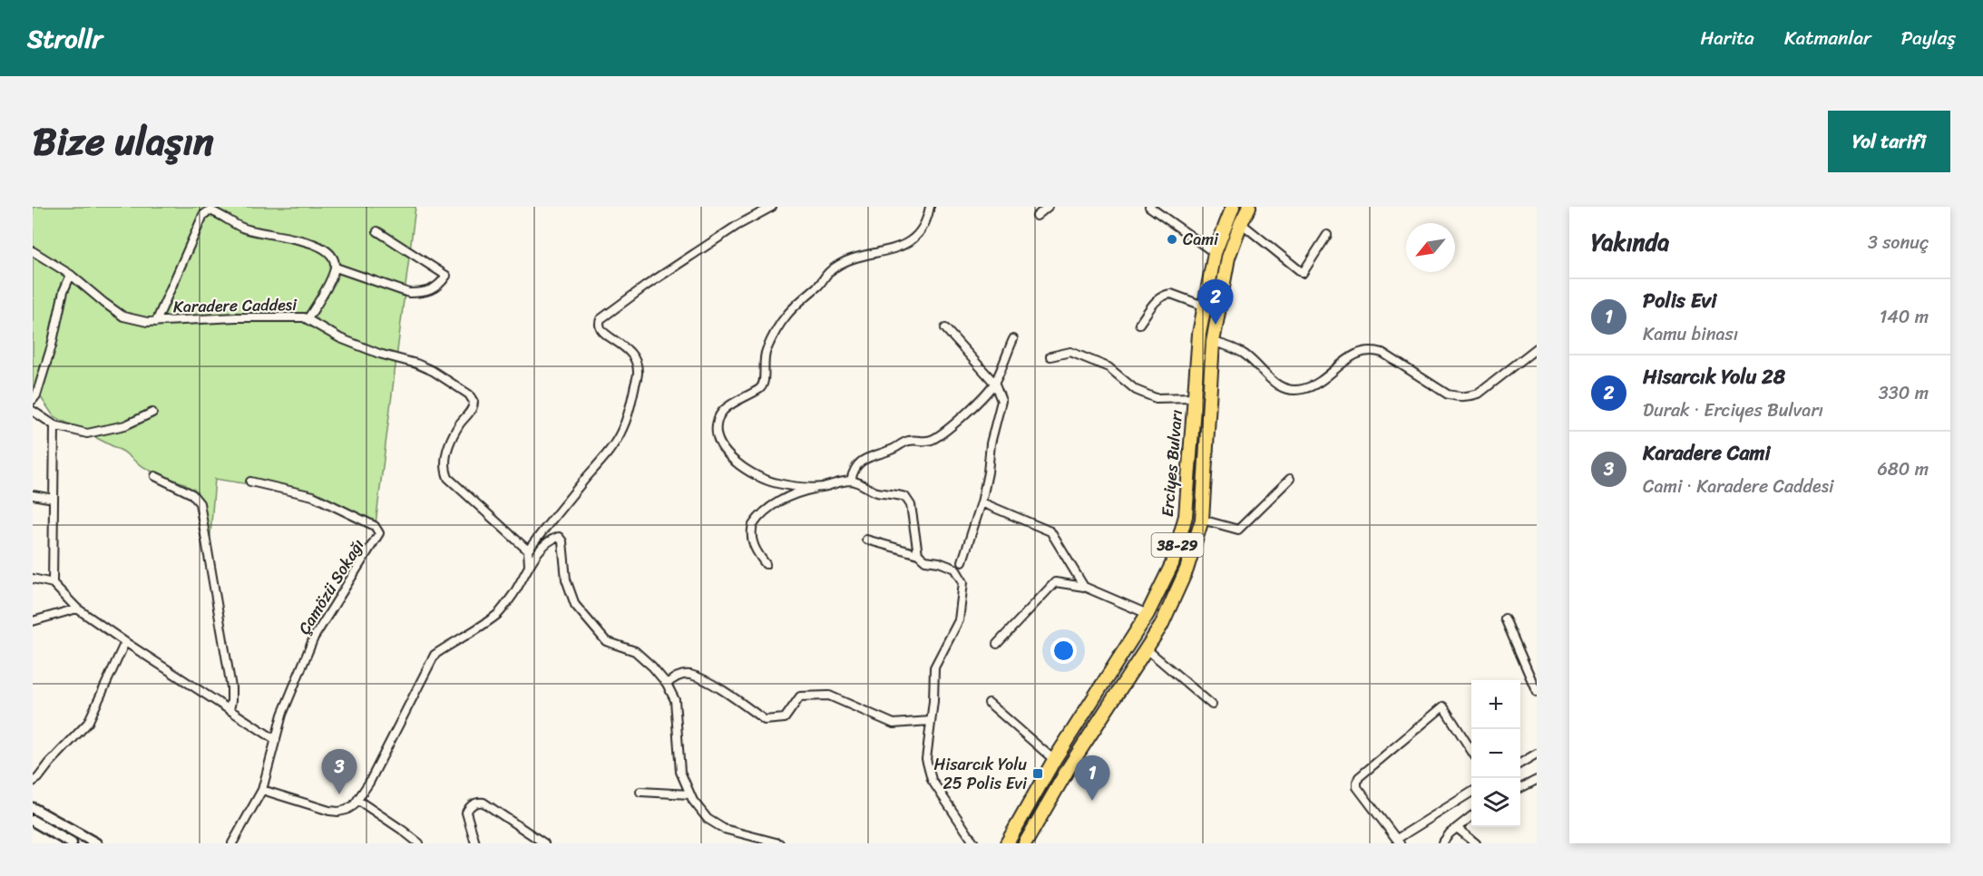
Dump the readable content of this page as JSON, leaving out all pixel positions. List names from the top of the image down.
{
  "streets": {
    "highway": ["Erciyes Bulvarı", "38-29"],
    "street": ["Karadere Caddesi", "Çamözü Sokağı"]
  },
  "places": {
    "other": ["Cami"],
    "transit": ["Hisarcık Yolu 25 Polis Evi"]
  },
  "north": "bottom left",
  "page": {
    "header": "Strollr",
    "nav": ["Harita", "Katmanlar", "Paylaş"],
    "title": "Bize ulaşın",
    "buttons": "Yol tarifi",
    "heading": ["Yakında", "3 sonuç"],
    "list": [
      {
        "mark": "1",
        "name": "Polis Evi",
        "note": "Kamu binası",
        "value": "140 m"
      },
      {
        "mark": "2",
        "name": "Hisarcık Yolu 28",
        "note": "Durak · Erciyes Bulvarı",
        "value": "330 m"
      },
      {
        "mark": "3",
        "name": "Karadere Cami",
        "note": "Cami · Karadere Caddesi",
        "value": "680 m"
      }
    ],
    "pins": ["2", "3", "1"],
    "map_buttons": ["+", "−"]
  }
}
